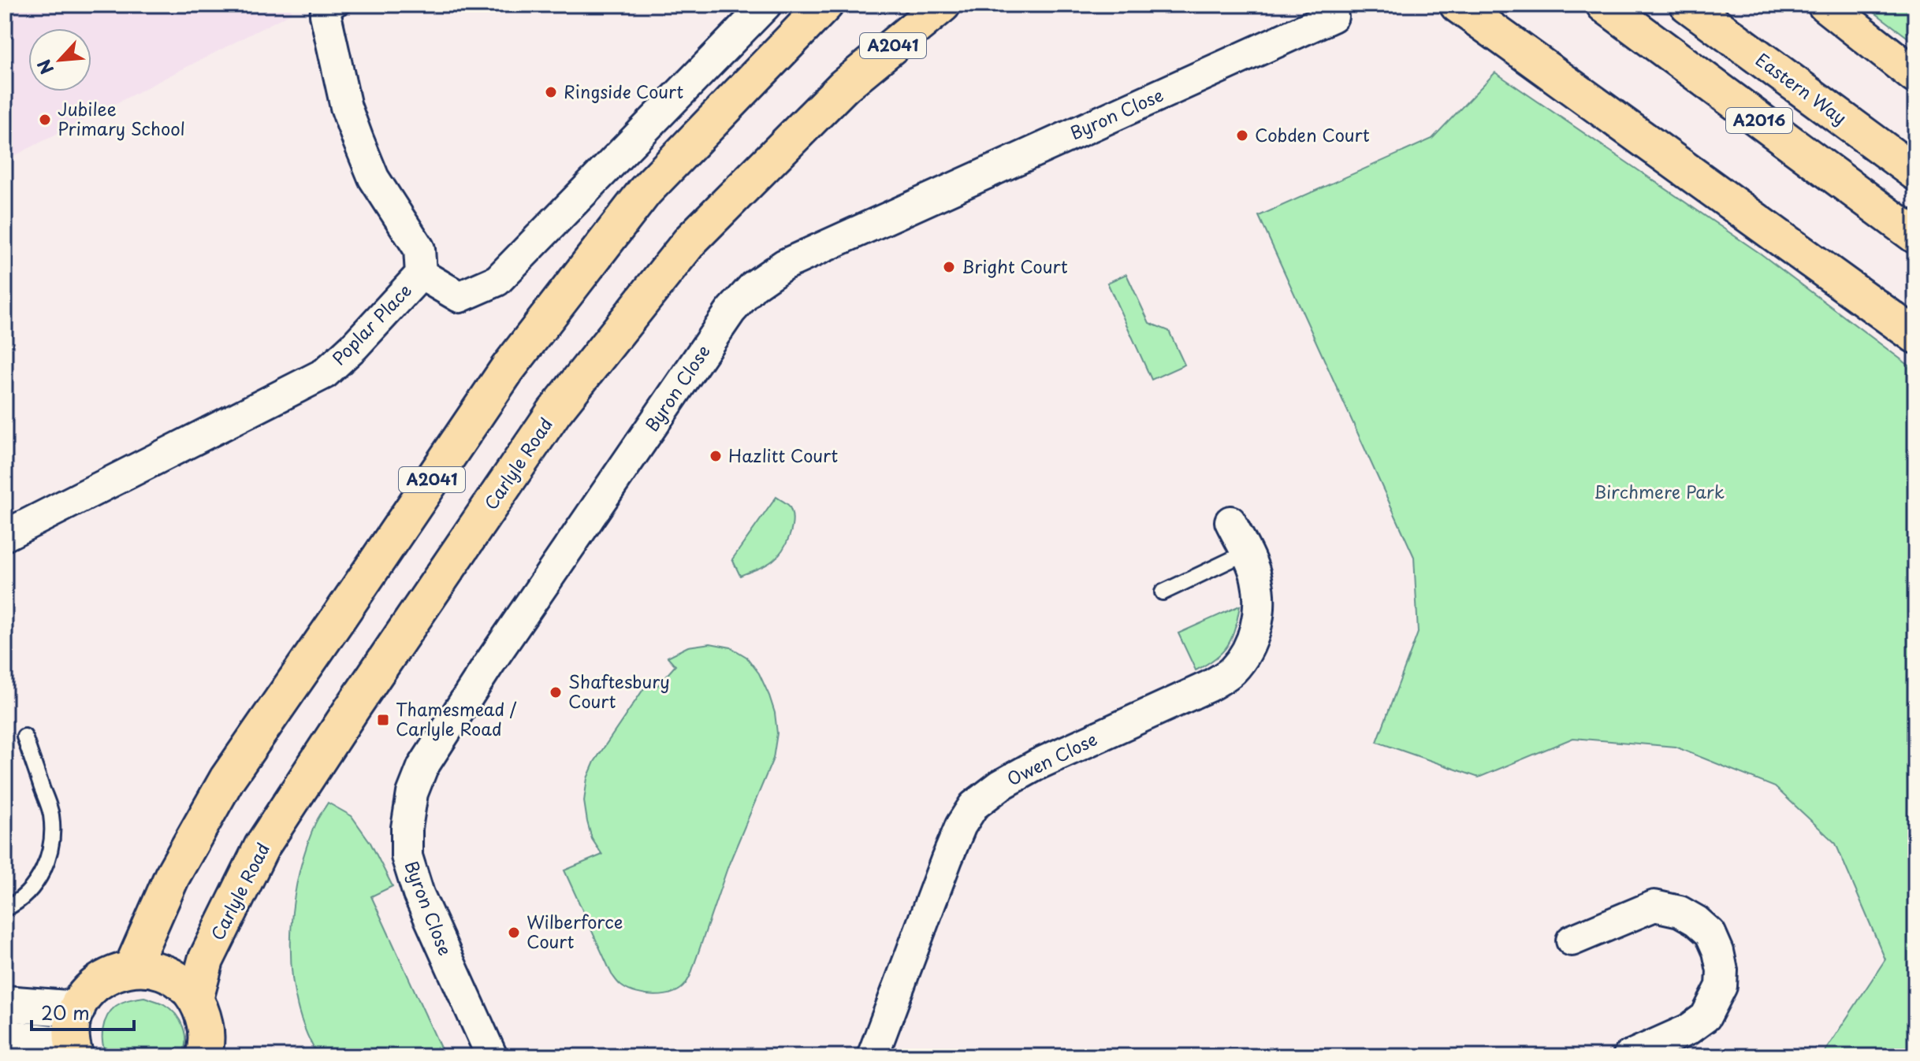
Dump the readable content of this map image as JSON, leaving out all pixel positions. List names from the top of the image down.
{
  "streets": {
    "main road": [
      "A2041",
      "Eastern Way",
      "A2016",
      "Carlyle Road"
    ],
    "street": ["Byron Close", "Poplar Place", "Owen Close"]
  },
  "parks": ["Birchmere Park"],
  "places": {
    "other": [
      "Ringside Court",
      "Jubilee Primary School",
      "Cobden Court",
      "Bright Court",
      "Hazlitt Court",
      "Shaftesbury Court",
      "Wilberforce Court"
    ],
    "transit": ["Thamesmead / Carlyle Road"]
  },
  "scale_bar": "20 m",
  "north": "bottom left"
}
